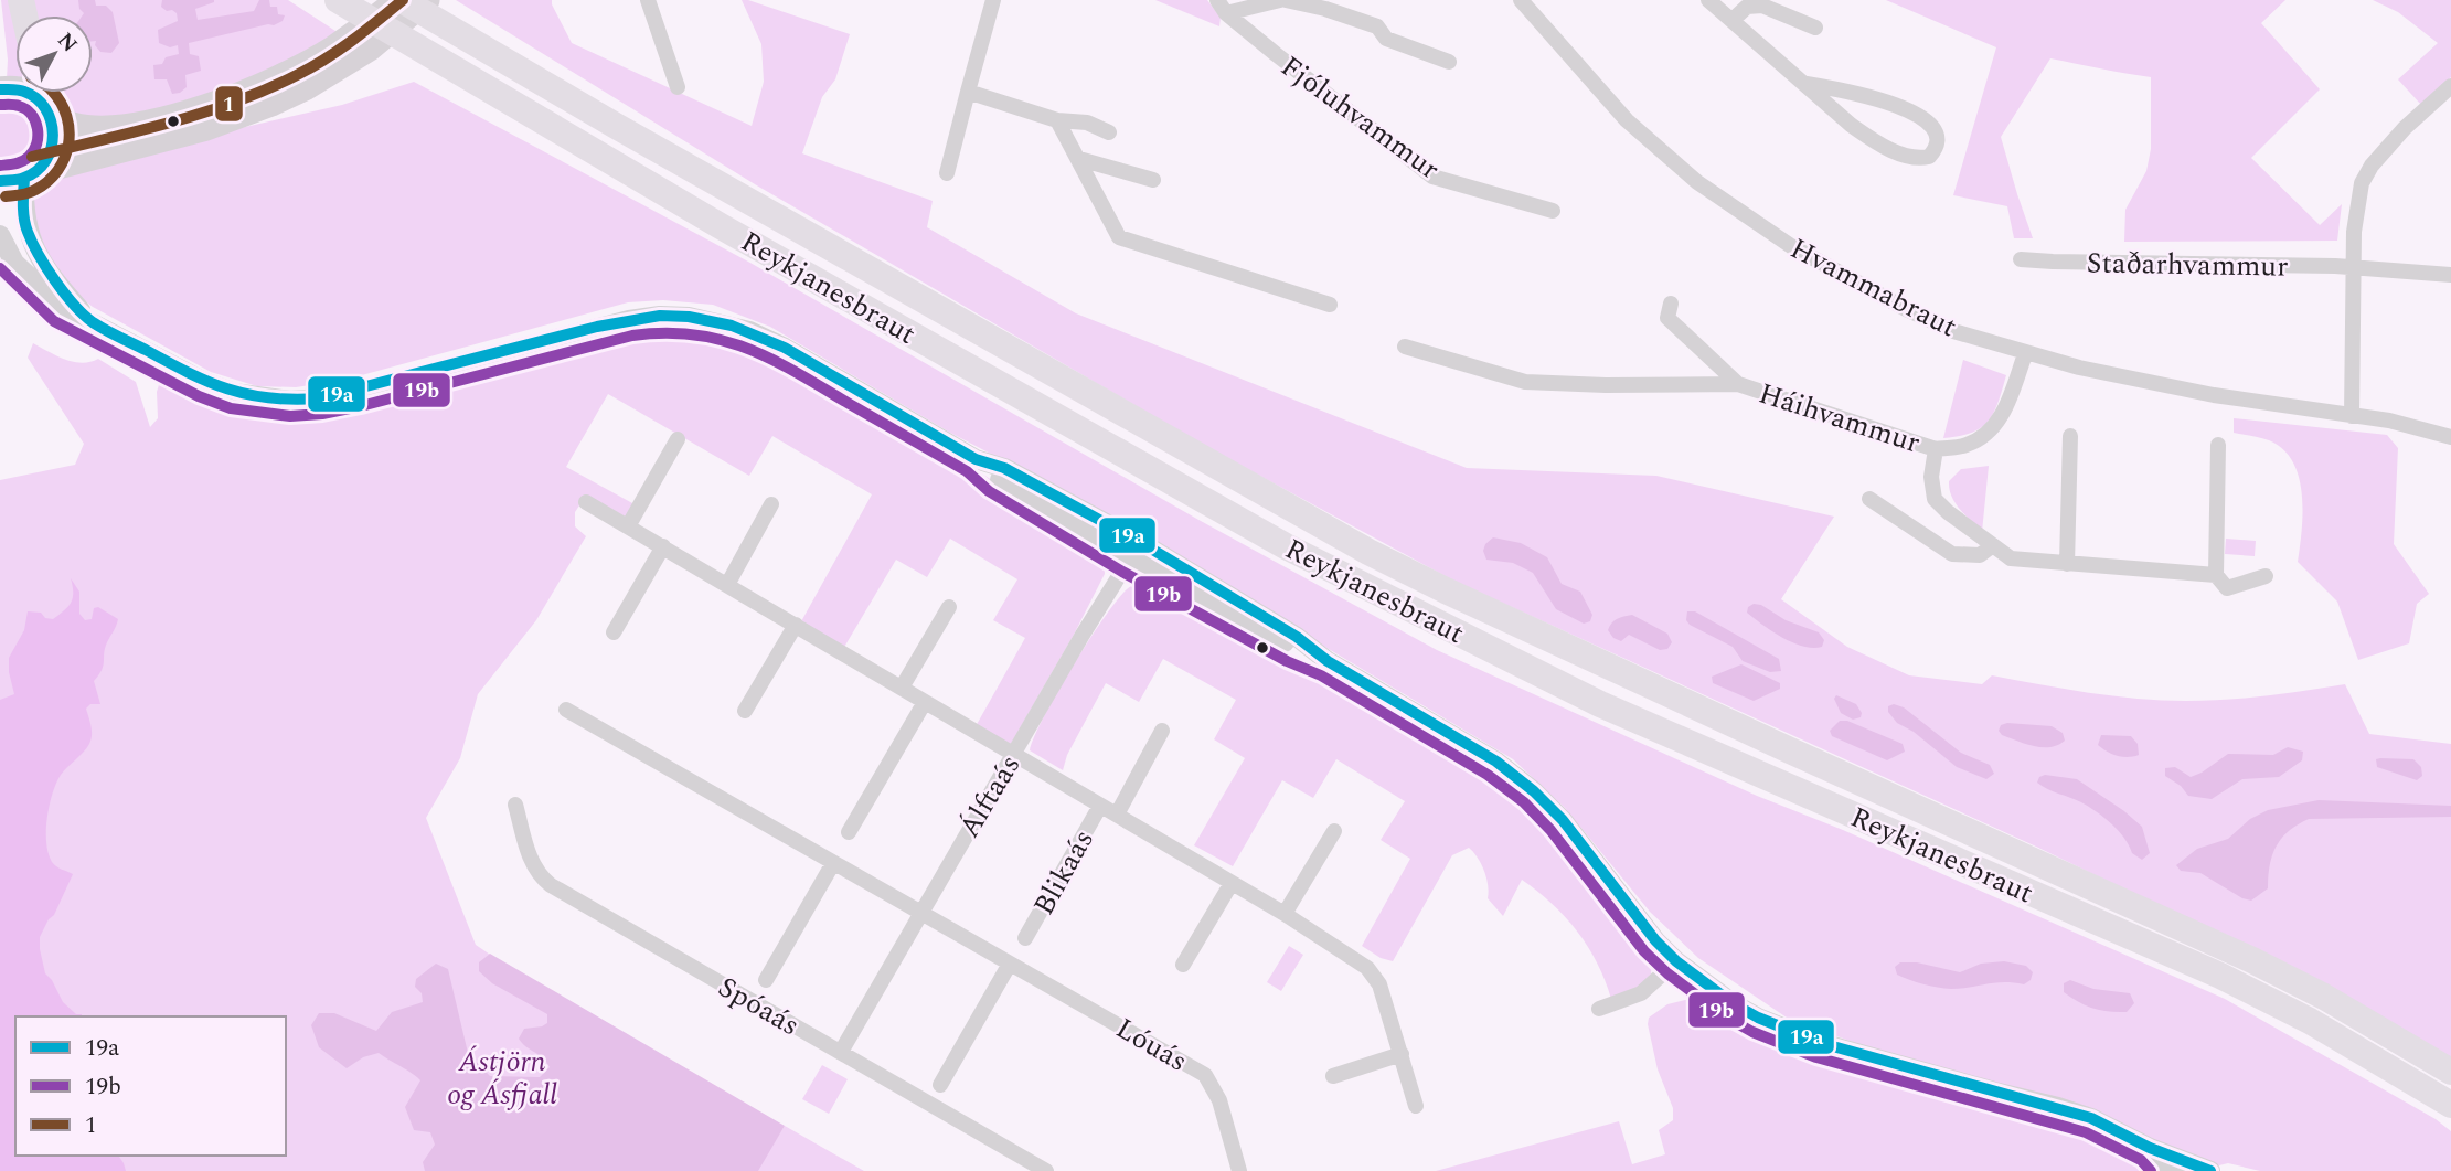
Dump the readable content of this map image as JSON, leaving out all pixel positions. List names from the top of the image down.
{
  "streets": {
    "highway": ["Reykjanesbraut"],
    "street": [
      "Fjóluhvammur",
      "Staðarhvammur",
      "Hvammabraut",
      "Háihvammur",
      "Álftaás",
      "Blikaás",
      "Spóaás",
      "Lóuás"
    ]
  },
  "crossings": [
    ["Hvammabraut", "Háihvammur"],
    ["Álftaás", "Blikaás"],
    ["Álftaás", "Spóaás"],
    ["Álftaás", "Lóuás"]
  ],
  "parks": ["Ástjörn og Ásfjall"],
  "lines": ["transit line 1", "transit line 19a", "transit line 19b"],
  "legend": ["19a", "19b", "1"],
  "north": "top right"
}
